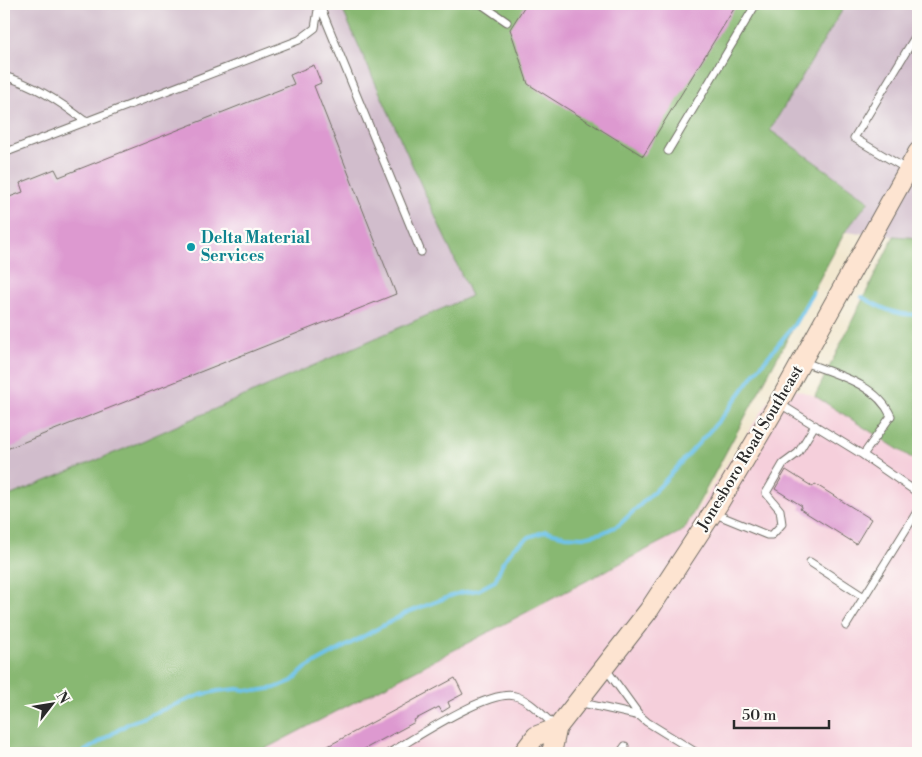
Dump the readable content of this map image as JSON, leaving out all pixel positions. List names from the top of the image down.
{
  "streets": {
    "main road": ["Jonesboro Road Southeast"]
  },
  "places": ["Delta Material Services"],
  "scale_bar": "50 m",
  "north": "top right"
}
